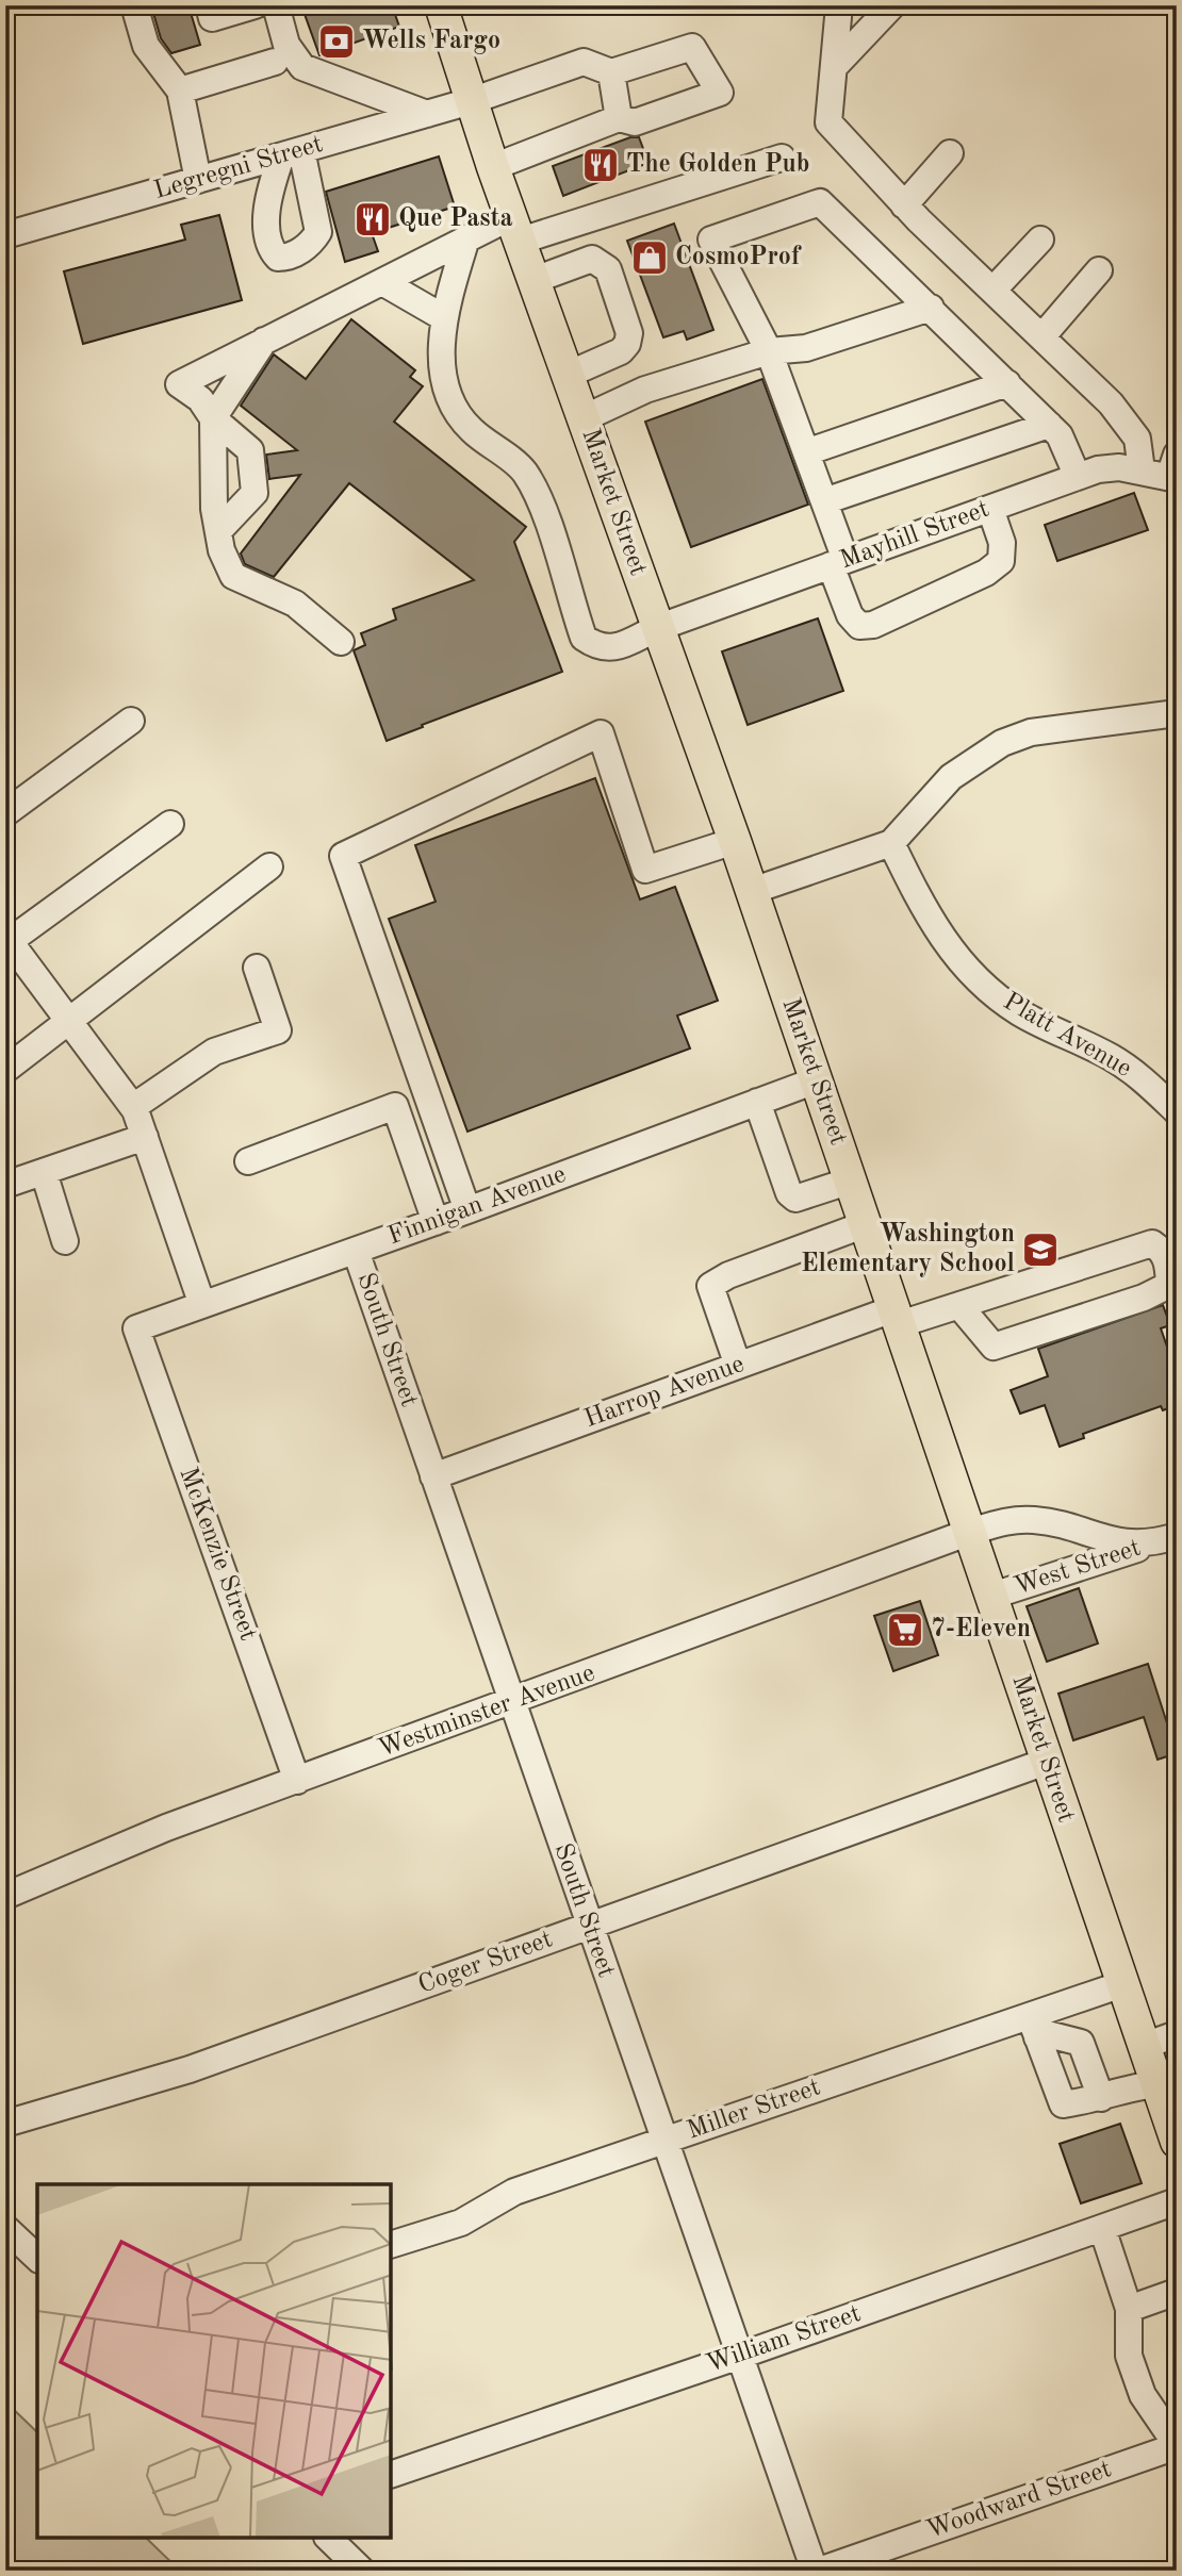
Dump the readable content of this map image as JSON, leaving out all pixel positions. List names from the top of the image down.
{
  "streets": {
    "main road": ["Market Street"],
    "street": [
      "Legregni Street",
      "Mayhill Street",
      "Platt Avenue",
      "Finnigan Avenue",
      "South Street",
      "Harrop Avenue",
      "McKenzie Street",
      "West Street",
      "Westminster Avenue",
      "Coger Street",
      "Miller Street",
      "William Street",
      "Woodward Street"
    ]
  },
  "crossings": [
    ["Legregni Street", "Market Street"],
    ["Market Street", "Mayhill Street"],
    ["Market Street", "Finnigan Avenue"],
    ["Market Street", "Harrop Avenue"],
    ["Market Street", "West Street"],
    ["Market Street", "Westminster Avenue"],
    ["Market Street", "Coger Street"],
    ["Market Street", "Miller Street"],
    ["Finnigan Avenue", "South Street"],
    ["Finnigan Avenue", "McKenzie Street"],
    ["South Street", "Harrop Avenue"],
    ["South Street", "Westminster Avenue"],
    ["South Street", "Coger Street"],
    ["South Street", "Miller Street"],
    ["South Street", "William Street"],
    ["South Street", "Woodward Street"],
    ["McKenzie Street", "Westminster Avenue"],
    ["West Street", "Westminster Avenue"]
  ],
  "places": {
    "bank": ["Wells Fargo"],
    "restaurant": ["The Golden Pub", "Que Pasta"],
    "shop": ["CosmoProf"],
    "school or university": ["Washington Elementary School"],
    "supermarket": ["7-Eleven"]
  }
}
